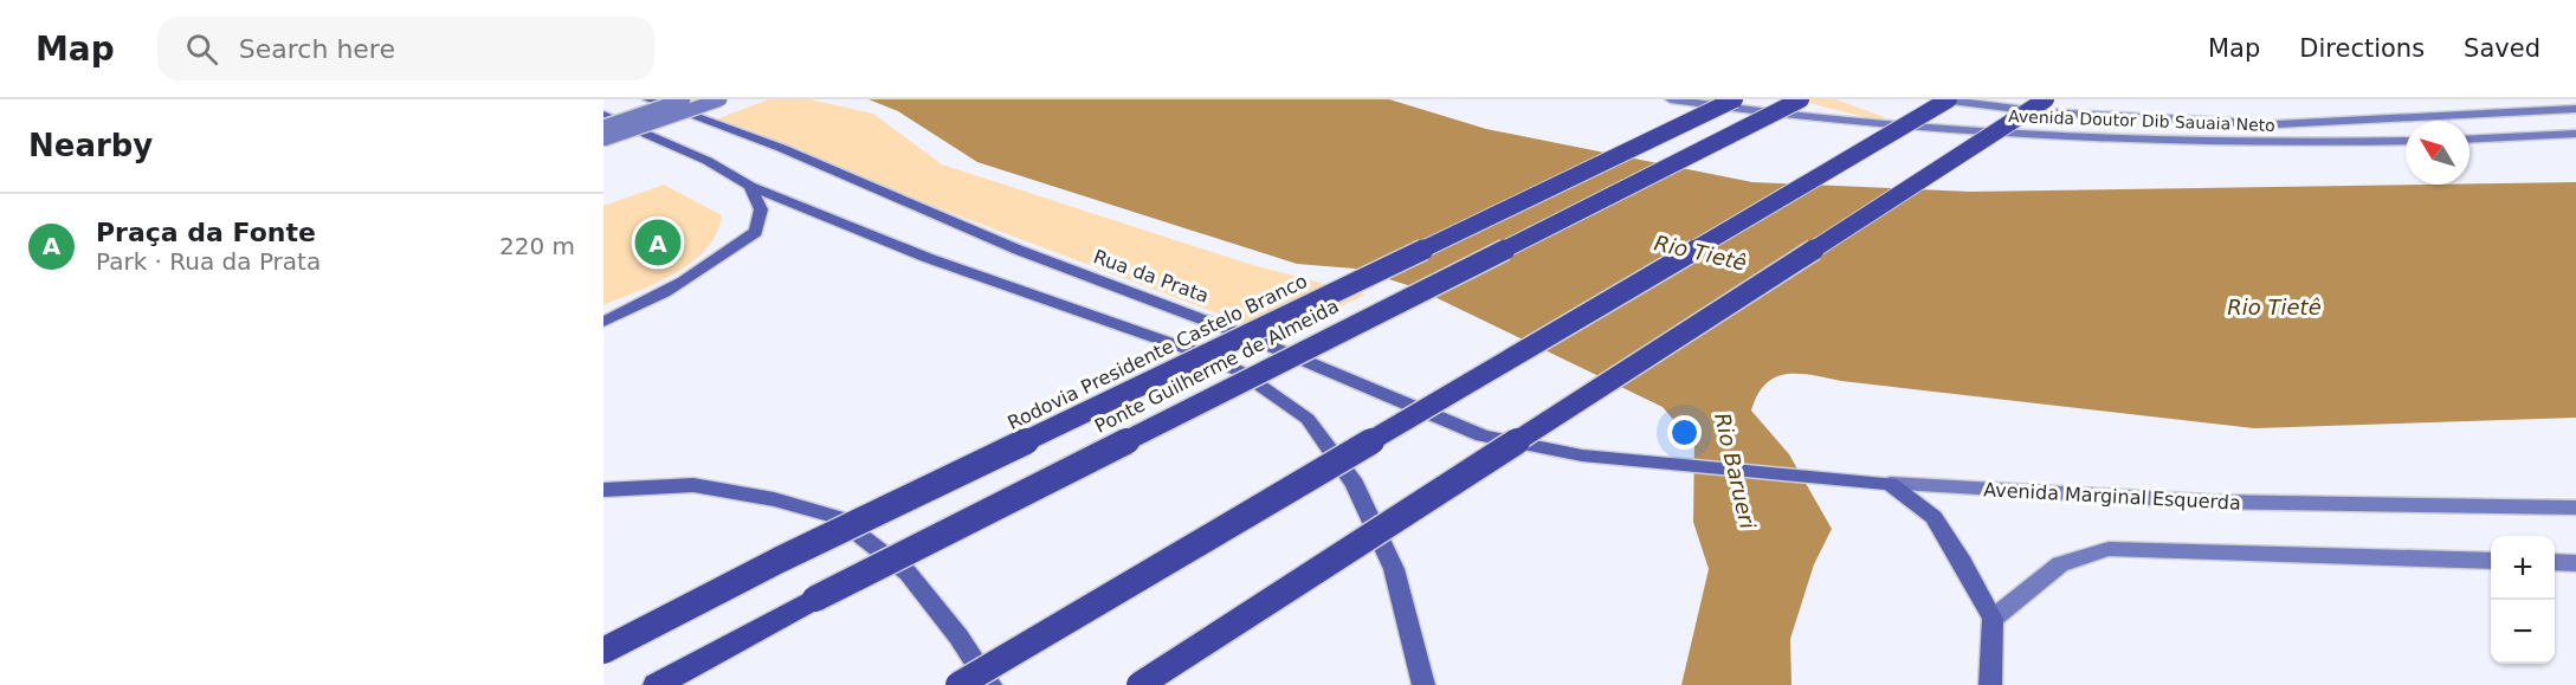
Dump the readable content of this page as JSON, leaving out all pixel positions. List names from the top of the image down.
{
  "streets": {
    "highway": ["Rodovia Presidente Castelo Branco", "Ponte Guilherme de Almeida"],
    "main road": ["Avenida Doutor Dib Sauaia Neto", "Rua da Prata", "Avenida Marginal Esquerda"]
  },
  "crossings": [
    ["Avenida Doutor Dib Sauaia Neto", "Rodovia Presidente Castelo Branco"],
    ["Rua da Prata", "Avenida Marginal Esquerda"]
  ],
  "water": ["Rio Tietê", "Rio Barueri"],
  "north": "top left",
  "page": {
    "header": "Map",
    "search": "Search here",
    "nav": ["Map", "Directions", "Saved"],
    "heading": "Nearby",
    "list": [
      {
        "mark": "A",
        "name": "Praça da Fonte",
        "note": "Park · Rua da Prata",
        "value": "220 m"
      }
    ],
    "pins": "A",
    "map_buttons": ["+", "−"]
  }
}
